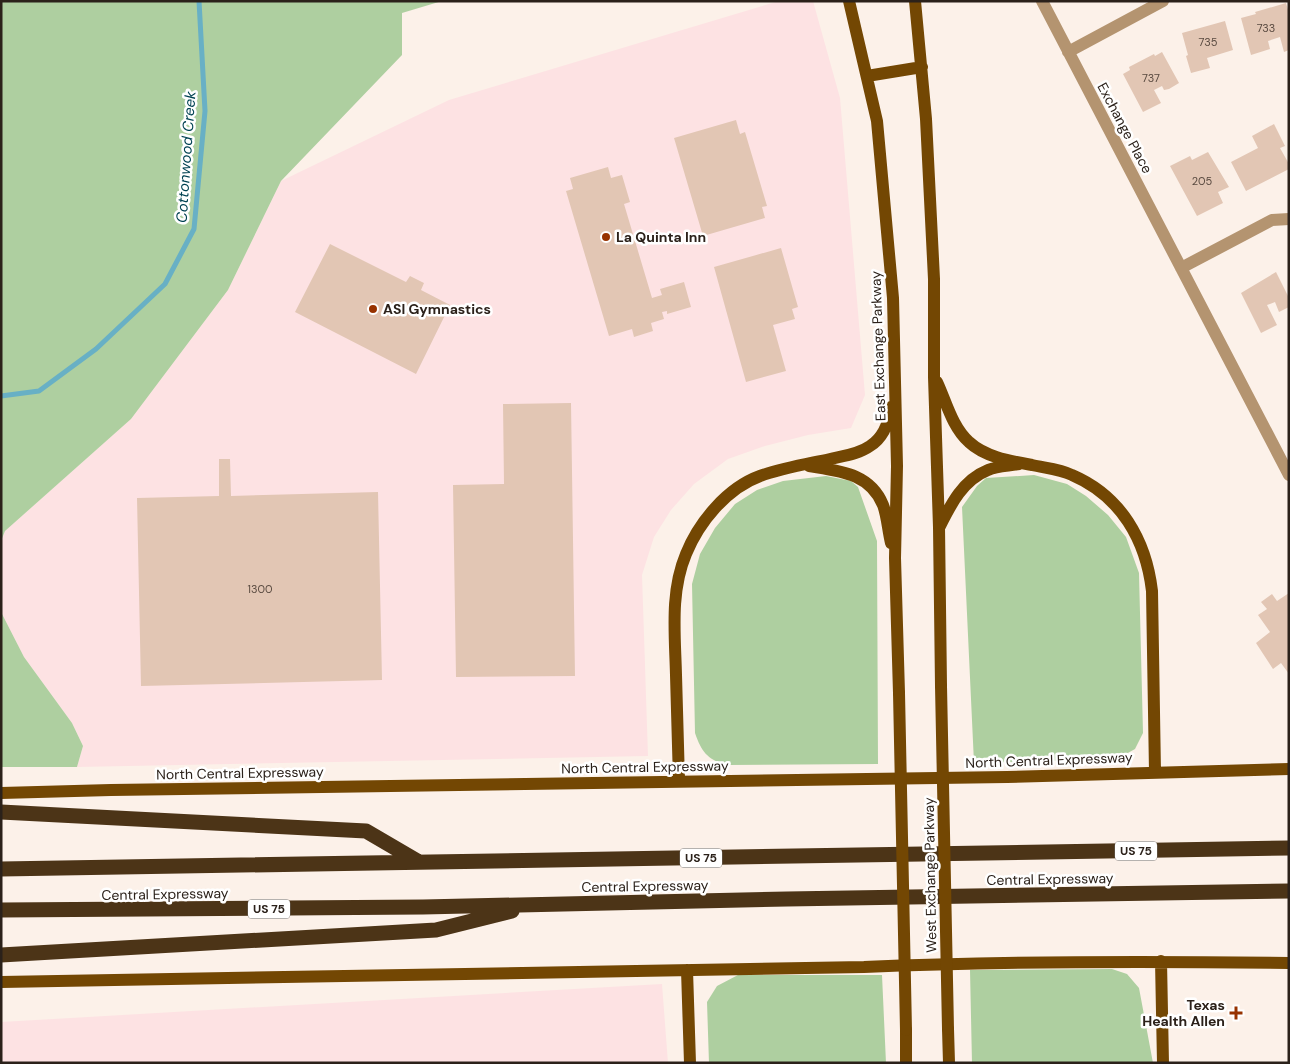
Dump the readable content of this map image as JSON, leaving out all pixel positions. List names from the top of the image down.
{
  "streets": {
    "highway": ["US 75", "Central Expressway"],
    "main road": ["East Exchange Parkway", "North Central Expressway", "West Exchange Parkway"],
    "street": ["Exchange Place"]
  },
  "crossings": [
    ["East Exchange Parkway", "West Exchange Parkway"]
  ],
  "water": ["Cottonwood Creek"],
  "places": {
    "other": ["La Quinta Inn", "ASI Gymnastics"],
    "health": ["Texas Health Allen"]
  },
  "house_numbers": [
    "733",
    "735",
    "737",
    "205",
    "1300"
  ]
}
